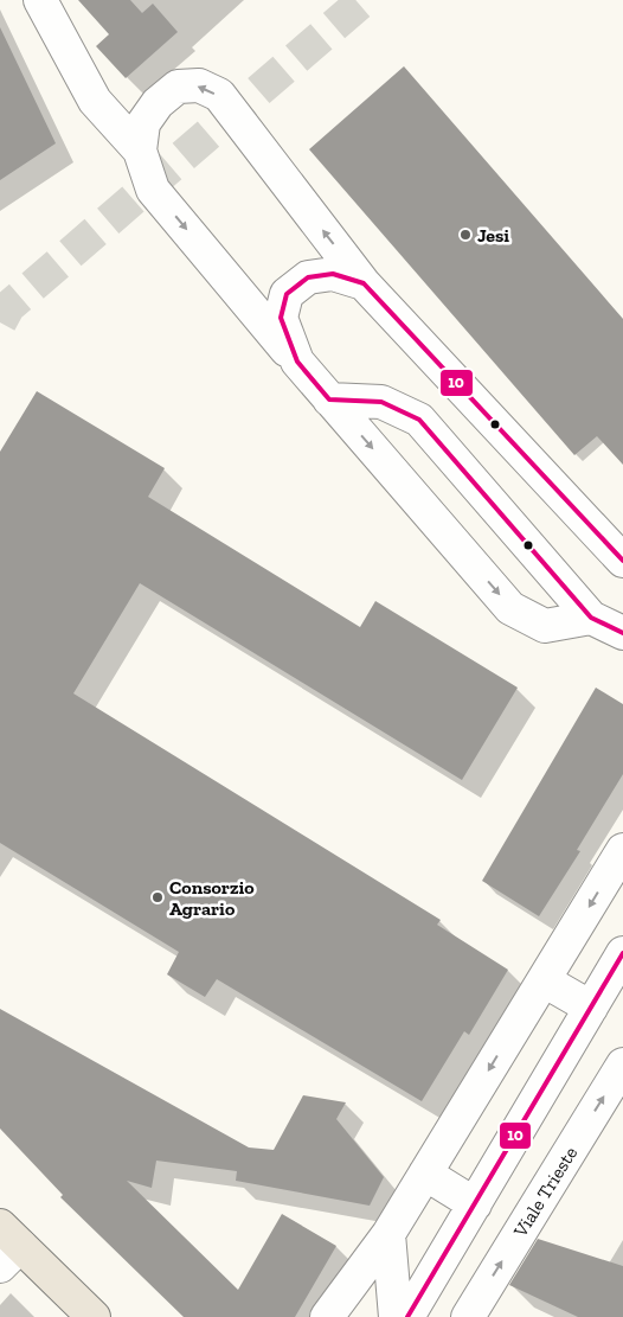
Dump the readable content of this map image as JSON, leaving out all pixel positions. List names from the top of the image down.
{
  "streets": {
    "street": ["Viale Trieste"]
  },
  "places": ["Jesi", "Consorzio Agrario"],
  "lines": ["transit line 10"]
}
